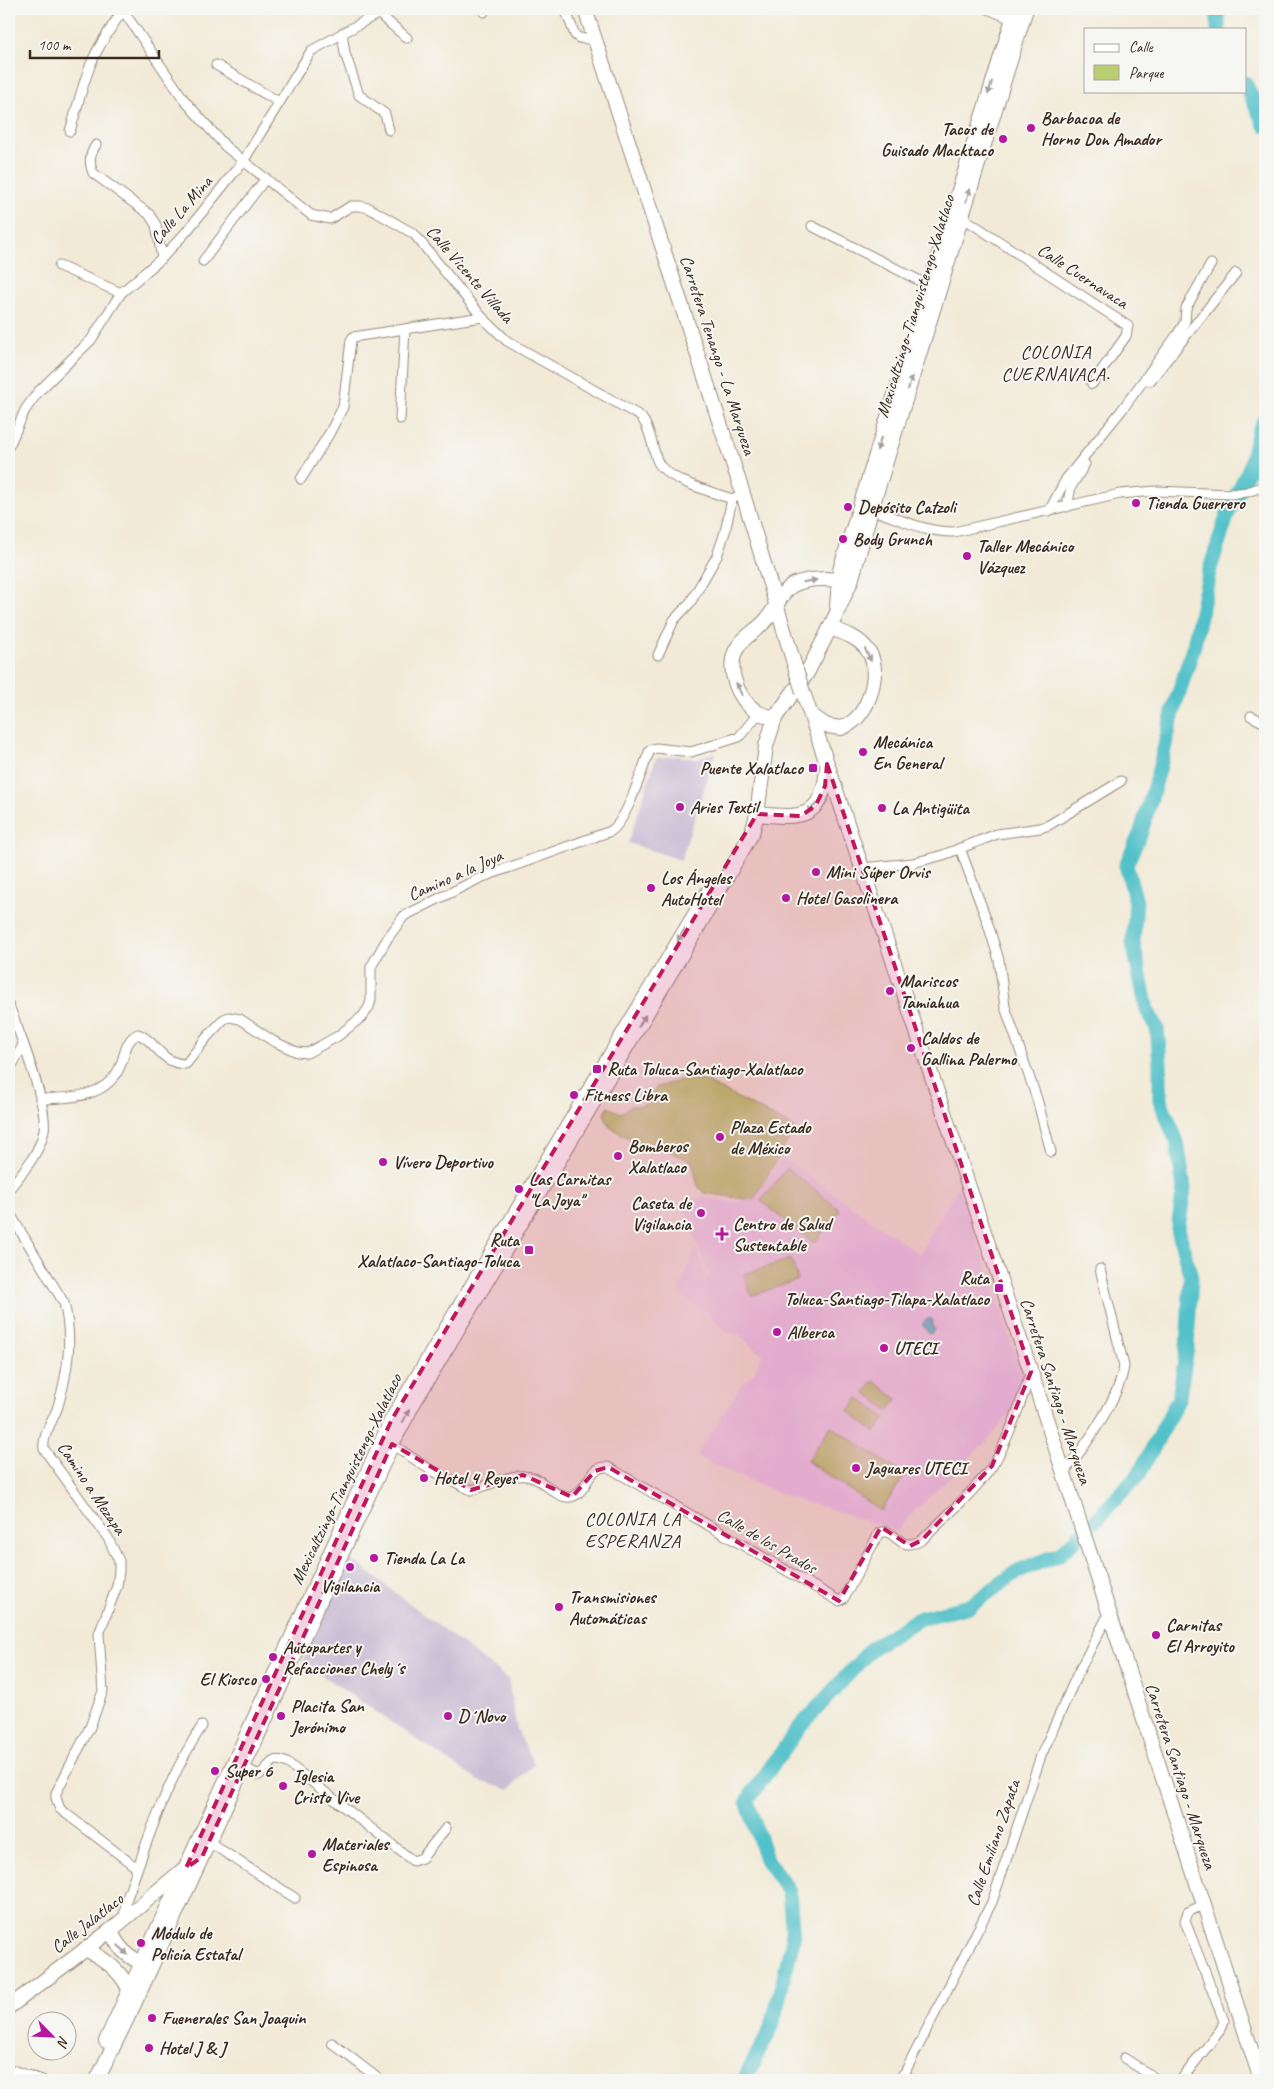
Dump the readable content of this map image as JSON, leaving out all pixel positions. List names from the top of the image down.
{
  "streets": {
    "main road": [
      "Mexicaltzingo-Tianguistengo-Xalatlaco",
      "Carretera Tenango - La Marqueza",
      "Carretera Santiago - Marqueza",
      "Calle Jalatlaco"
    ],
    "street": [
      "Calle La Mina",
      "Calle Vicente Villada",
      "Calle Cuernavaca",
      "Camino a la Joya",
      "Camino a Mezapa",
      "Calle de los Prados",
      "Calle Emiliano Zapata"
    ]
  },
  "crossings": [
    ["Calle La Mina", "Calle Vicente Villada"],
    ["Calle Vicente Villada", "Carretera Tenango - La Marqueza"],
    ["Calle Cuernavaca", "Mexicaltzingo-Tianguistengo-Xalatlaco"],
    ["Mexicaltzingo-Tianguistengo-Xalatlaco", "Calle de los Prados"],
    ["Mexicaltzingo-Tianguistengo-Xalatlaco", "Calle Jalatlaco"],
    ["Carretera Tenango - La Marqueza", "Carretera Santiago - Marqueza"],
    ["Carretera Santiago - Marqueza", "Calle de los Prados"],
    ["Carretera Santiago - Marqueza", "Calle Emiliano Zapata"]
  ],
  "districts": ["COLONIA CUERNAVACA.", "COLONIA LA ESPERANZA"],
  "places": {
    "other": [
      "Barbacoa de Horno Don Amador",
      "Tacos de Guisado Macktaco",
      "Tienda Guerrero",
      "Depósito Catzoli",
      "Body Grunch",
      "Taller Mecánico Vázquez",
      "Mecánica En General",
      "Aries Textil",
      "La Antigüita",
      "Mini Súper Orvis",
      "Los Ángeles AutoHotel",
      "Hotel Gasolinera",
      "Mariscos Tamiahua",
      "Caldos de Gallina Palermo",
      "Fitness Libra",
      "Plaza Estado de México",
      "Bomberos Xalatlaco",
      "Vívero Deportivo",
      "Las Carnitas \"La Joya\"",
      "Caseta de Vigilancia",
      "Alberca",
      "UTECI",
      "Jaguares UTECI",
      "Hotel 4 Reyes",
      "Tienda La La",
      "Vigilancia",
      "Transmisiones Automáticas",
      "Carnitas El Arroyito",
      "Autopartes y Refacciones Chely´s",
      "El Kiosco",
      "Placita San Jerónimo",
      "D´Novo",
      "Super 6",
      "Iglesia Cristo Vive",
      "Materiales Espinosa",
      "Módulo de Policía Estatal",
      "Fuenerales San Joaquin",
      "Hotel J & J"
    ],
    "transit": [
      "Puente Xalatlaco",
      "Ruta Toluca-Santiago-Xalatlaco",
      "Ruta Xalatlaco-Santiago-Toluca",
      "Ruta Toluca-Santiago-Tilapa-Xalatlaco"
    ],
    "health": ["Centro de Salud Sustentable"]
  },
  "legend": ["Calle", "Parque"],
  "scale_bar": "100 m",
  "north": "bottom right"
}
